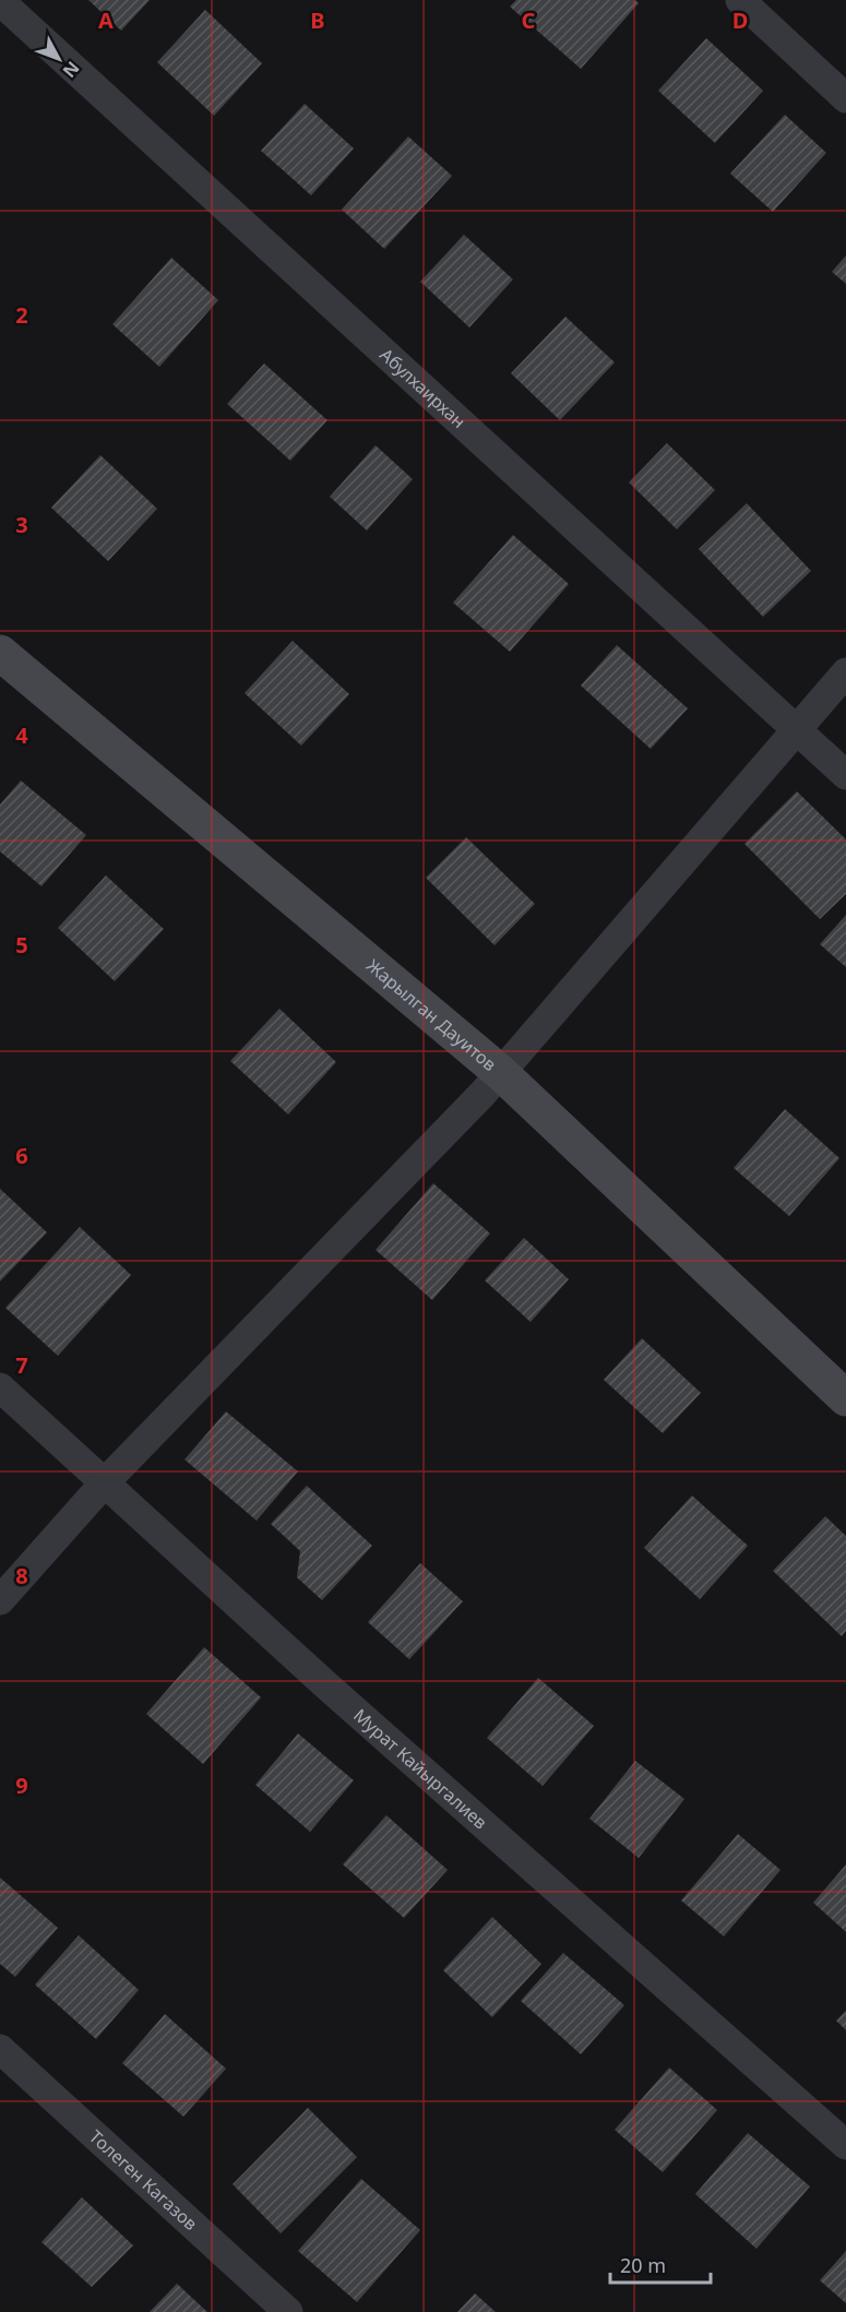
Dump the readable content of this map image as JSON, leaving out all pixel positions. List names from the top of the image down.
{
  "streets": {
    "street": [
      "Абулхаирхан",
      "Жарылган Дауитов",
      "Мурат Кайыргалиев",
      "Толеген Кагазов"
    ]
  },
  "scale_bar": "20 m",
  "north": "bottom right",
  "grid": {
    "columns": [
      "A",
      "B",
      "C",
      "D"
    ],
    "rows": [
      "2",
      "3",
      "4",
      "5",
      "6",
      "7",
      "8",
      "9"
    ]
  }
}
